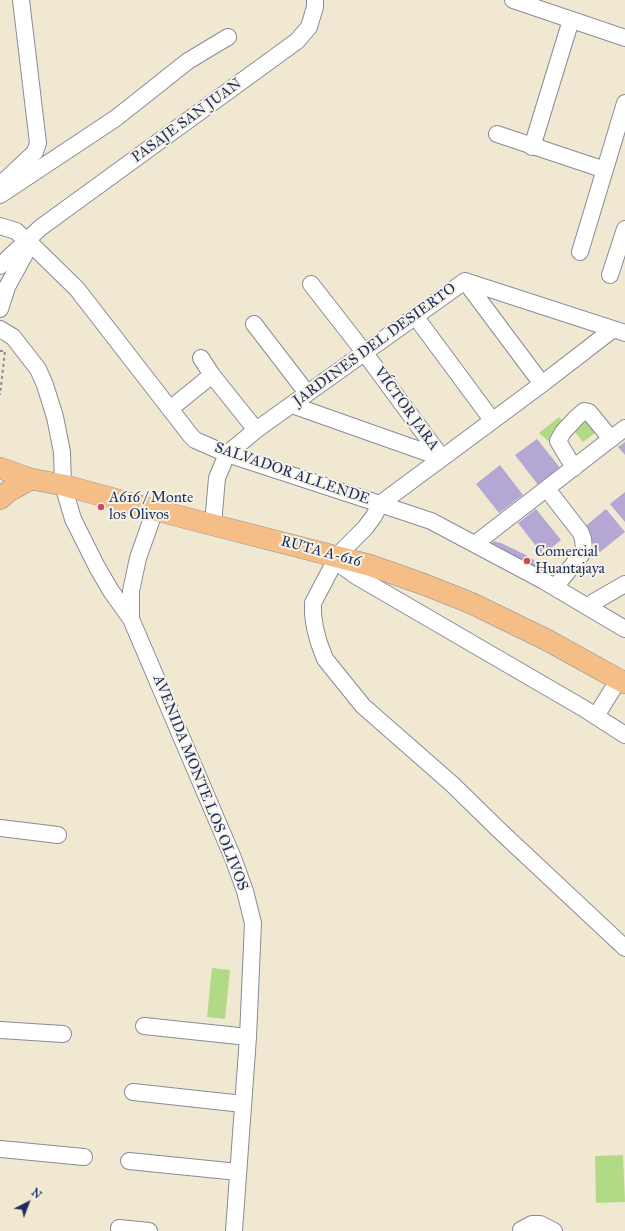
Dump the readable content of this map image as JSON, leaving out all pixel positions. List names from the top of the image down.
{
  "streets": {
    "main road": ["RUTA A-616"],
    "street": [
      "PASAJE SAN JUAN",
      "JARDINES DEL DESIERTO",
      "VÍCTOR JARA",
      "SALVADOR ALLENDE",
      "AVENIDA MONTE LOS OLIVOS"
    ]
  },
  "crossings": [
    ["PASAJE SAN JUAN", "SALVADOR ALLENDE"],
    ["JARDINES DEL DESIERTO", "VÍCTOR JARA"],
    ["JARDINES DEL DESIERTO", "SALVADOR ALLENDE"],
    ["VÍCTOR JARA", "SALVADOR ALLENDE"],
    ["RUTA A-616", "AVENIDA MONTE LOS OLIVOS"]
  ],
  "places": ["A616 / Monte los Olivos", "Comercial Huantajaya"],
  "north": "top right"
}
